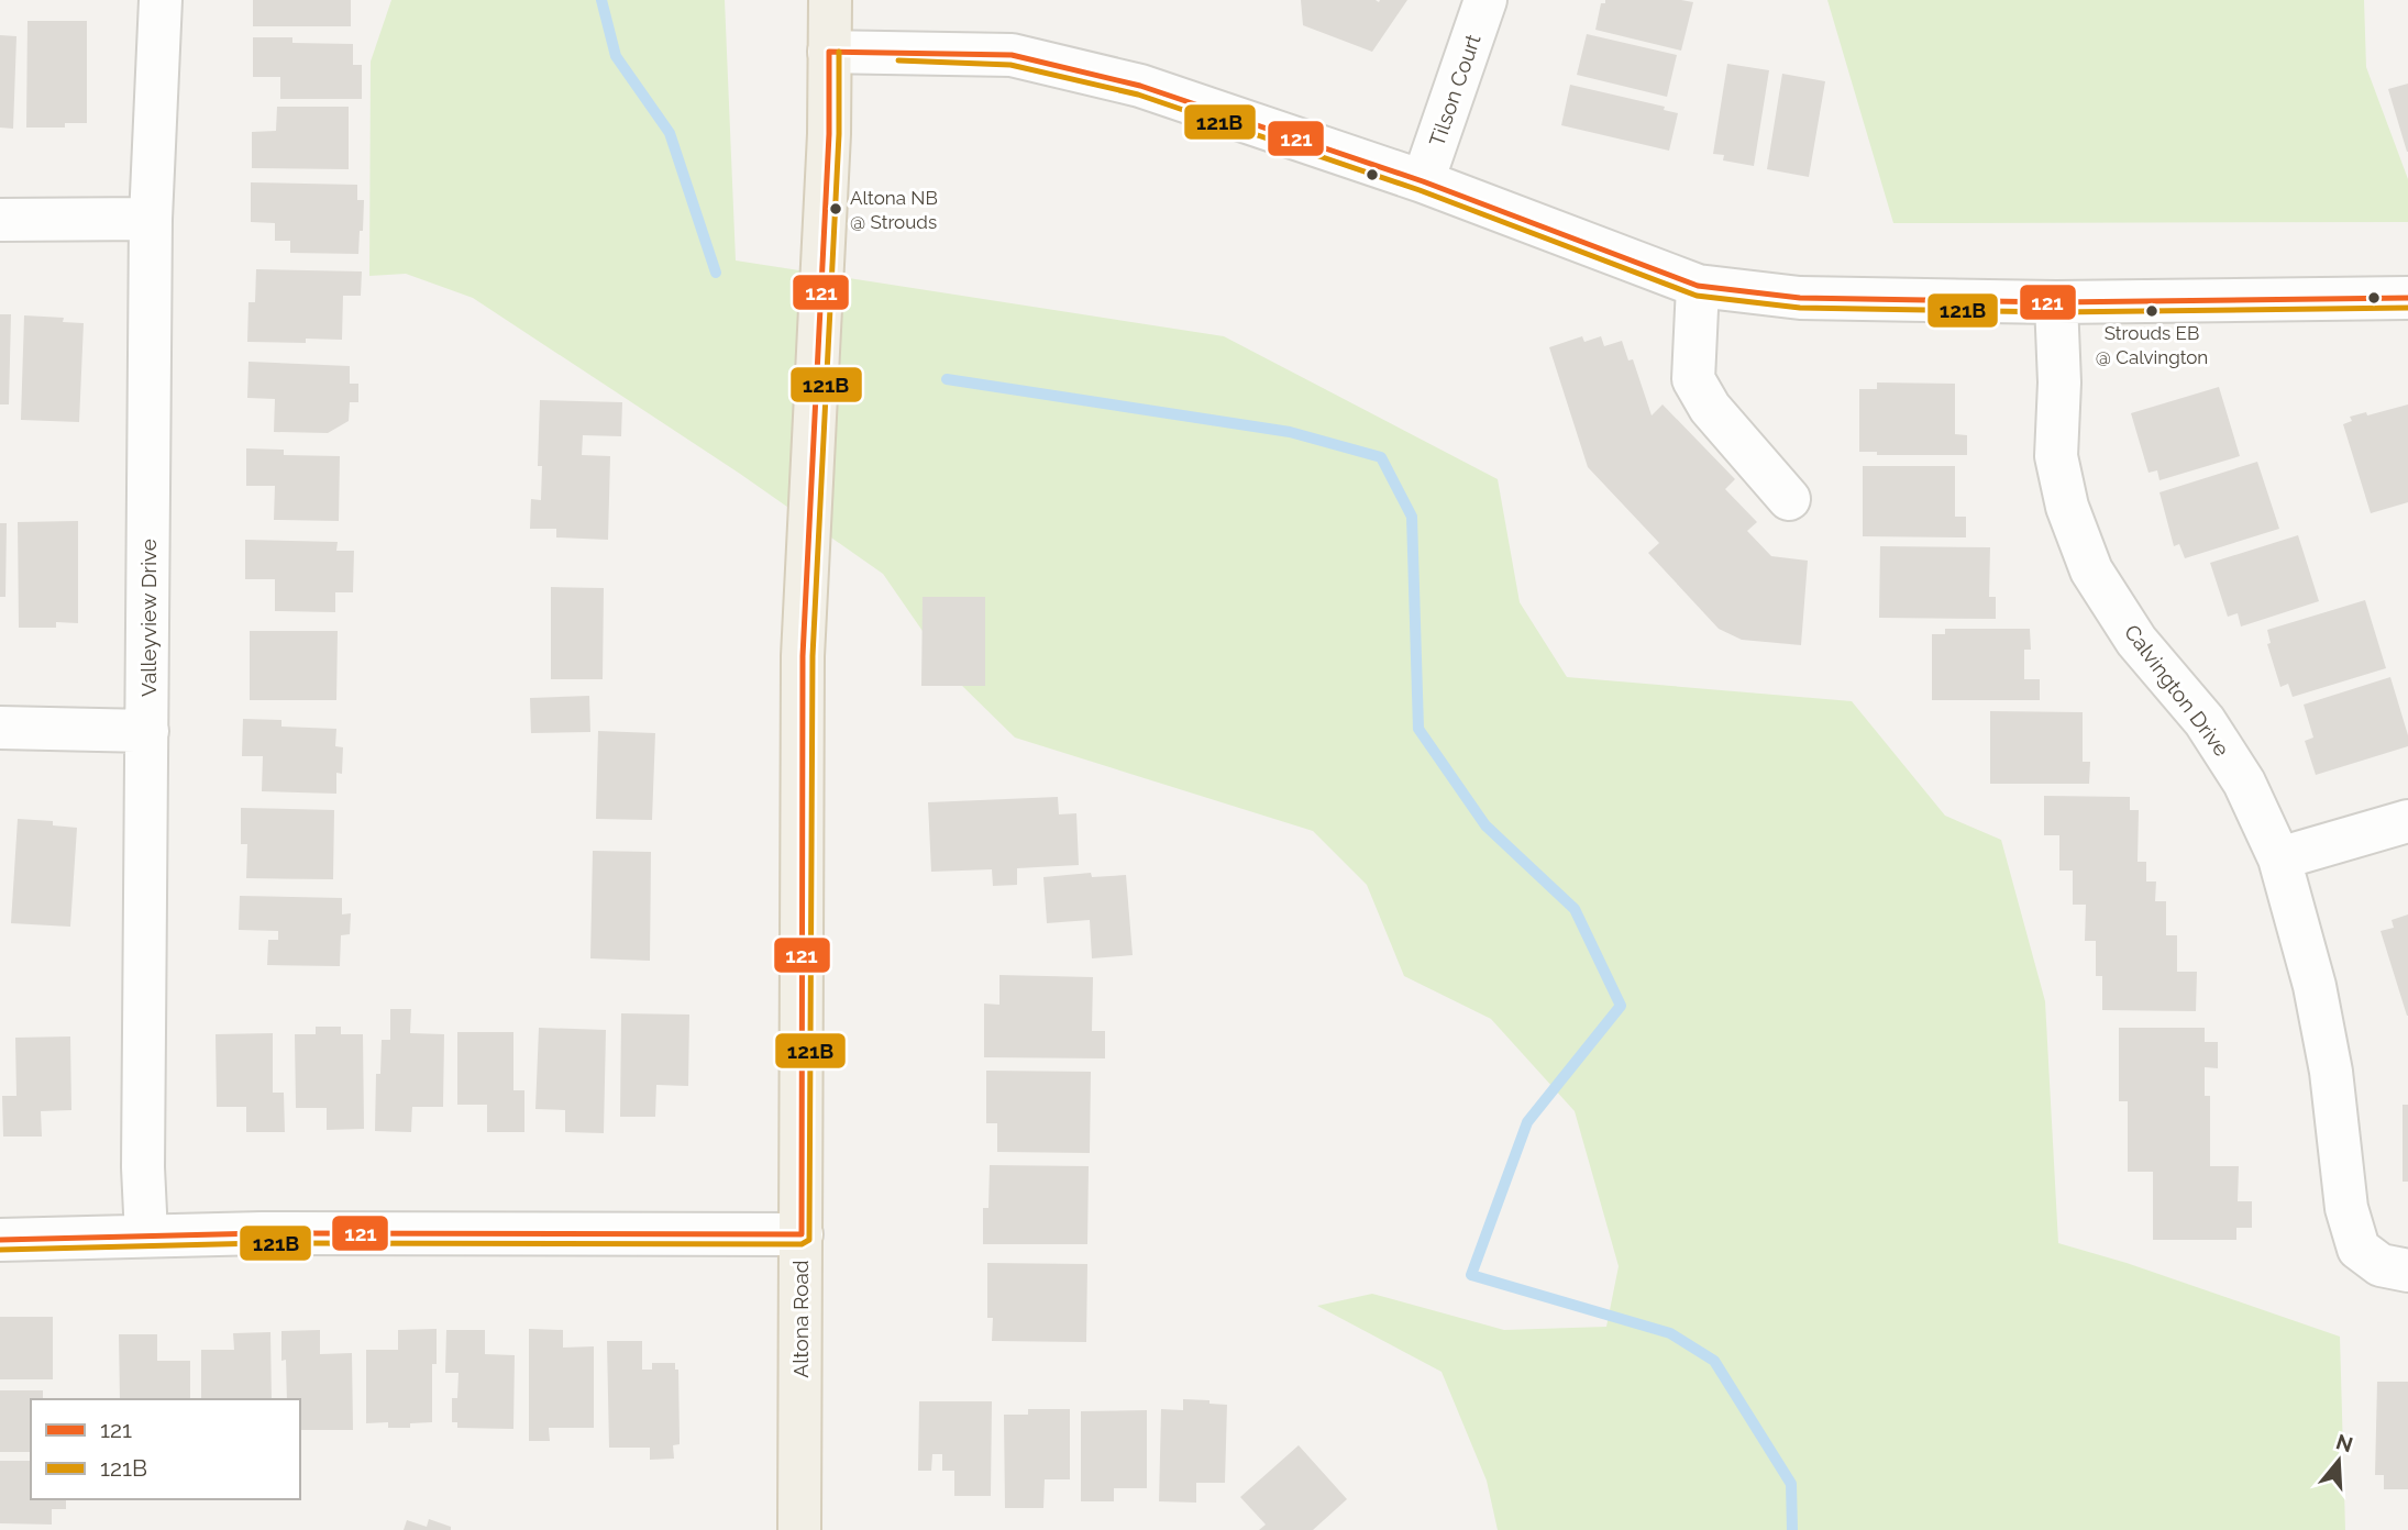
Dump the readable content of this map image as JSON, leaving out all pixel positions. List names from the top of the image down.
{
  "streets": {
    "main road": ["Altona Road"],
    "street": ["Tilson Court", "Valleyview Drive", "Calvington Drive"]
  },
  "places": ["Altona NB @ Strouds", "Strouds EB @ Calvington"],
  "lines": ["transit line 121", "transit line 121B"],
  "legend": ["121", "121B"],
  "north": "top"
}
